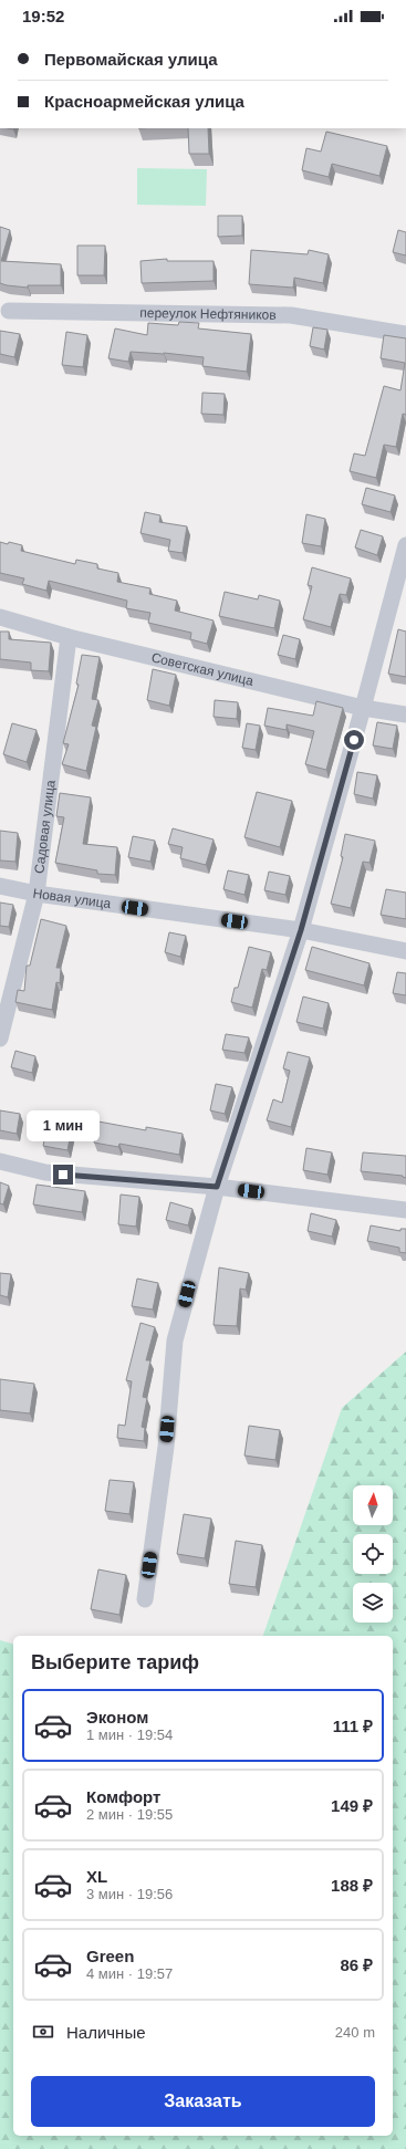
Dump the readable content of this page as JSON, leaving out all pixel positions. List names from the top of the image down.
{
  "streets": {
    "street": [
      "переулок Нефтяников",
      "Советская улица",
      "Садовая улица",
      "Новая улица"
    ]
  },
  "crossings": [
    ["Советская улица", "Садовая улица"],
    ["Садовая улица", "Новая улица"]
  ],
  "north": "top",
  "page": {
    "status": "19:52",
    "banner": ["Первомайская улица", "Красноармейская улица"],
    "bubble": "1 мин",
    "heading": "Выберите тариф",
    "list": [
      {
        "name": "Эконом",
        "note": "1 мин · 19:54",
        "value": "111 ₽"
      },
      {
        "name": "Комфорт",
        "note": "2 мин · 19:55",
        "value": "149 ₽"
      },
      {
        "name": "XL",
        "note": "3 мин · 19:56",
        "value": "188 ₽"
      },
      {
        "name": "Green",
        "note": "4 мин · 19:57",
        "value": "86 ₽"
      }
    ],
    "pay": ["Наличные", "240 m"],
    "buttons": "Заказать"
  }
}
